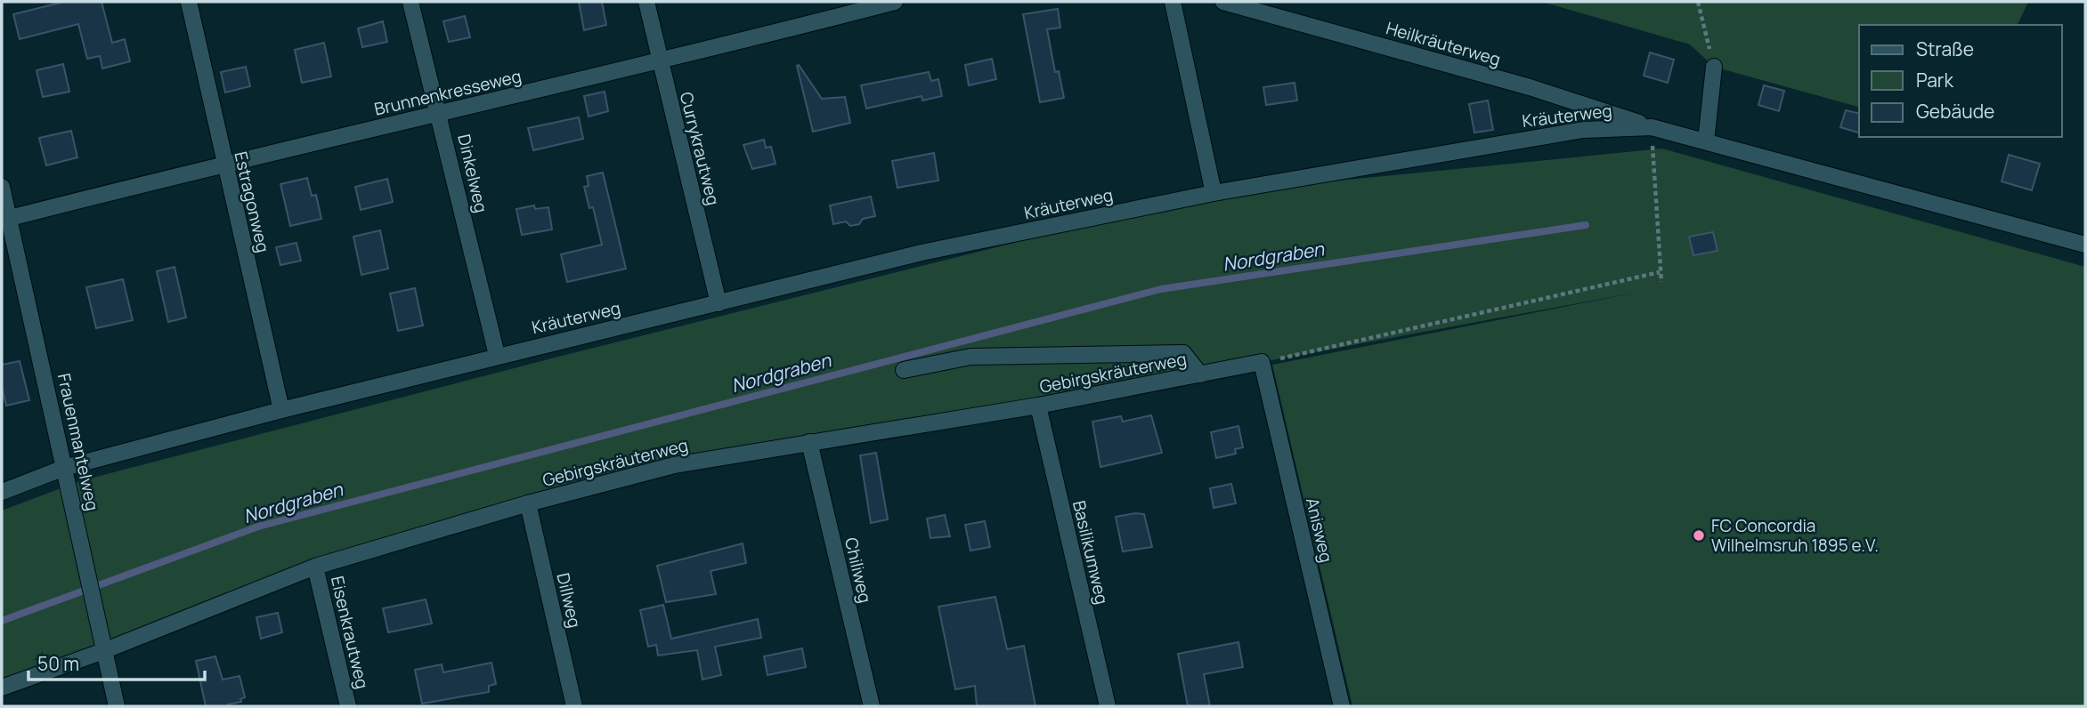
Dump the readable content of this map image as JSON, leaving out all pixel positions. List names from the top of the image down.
{
  "streets": {
    "lane": [
      "Heilkräuterweg",
      "Brunnenkresseweg",
      "Kräuterweg",
      "Currykrautweg",
      "Dinkelweg",
      "Estragonweg",
      "Gebirgskräuterweg",
      "Frauenmantelweg",
      "Anisweg",
      "Basilikumweg",
      "Chiliweg",
      "Dillweg",
      "Eisenkrautweg"
    ]
  },
  "crossings": [
    ["Heilkräuterweg", "Kräuterweg"],
    ["Brunnenkresseweg", "Currykrautweg"],
    ["Brunnenkresseweg", "Dinkelweg"],
    ["Brunnenkresseweg", "Estragonweg"],
    ["Brunnenkresseweg", "Frauenmantelweg"],
    ["Kräuterweg", "Currykrautweg"],
    ["Kräuterweg", "Dinkelweg"],
    ["Kräuterweg", "Estragonweg"],
    ["Kräuterweg", "Frauenmantelweg"],
    ["Gebirgskräuterweg", "Frauenmantelweg"],
    ["Gebirgskräuterweg", "Anisweg"],
    ["Gebirgskräuterweg", "Basilikumweg"],
    ["Gebirgskräuterweg", "Chiliweg"],
    ["Gebirgskräuterweg", "Dillweg"],
    ["Gebirgskräuterweg", "Eisenkrautweg"]
  ],
  "water": ["Nordgraben"],
  "places": ["FC Concordia Wilhelmsruh 1895 e.V."],
  "legend": ["Straße", "Park", "Gebäude"],
  "scale_bar": "50 m"
}
